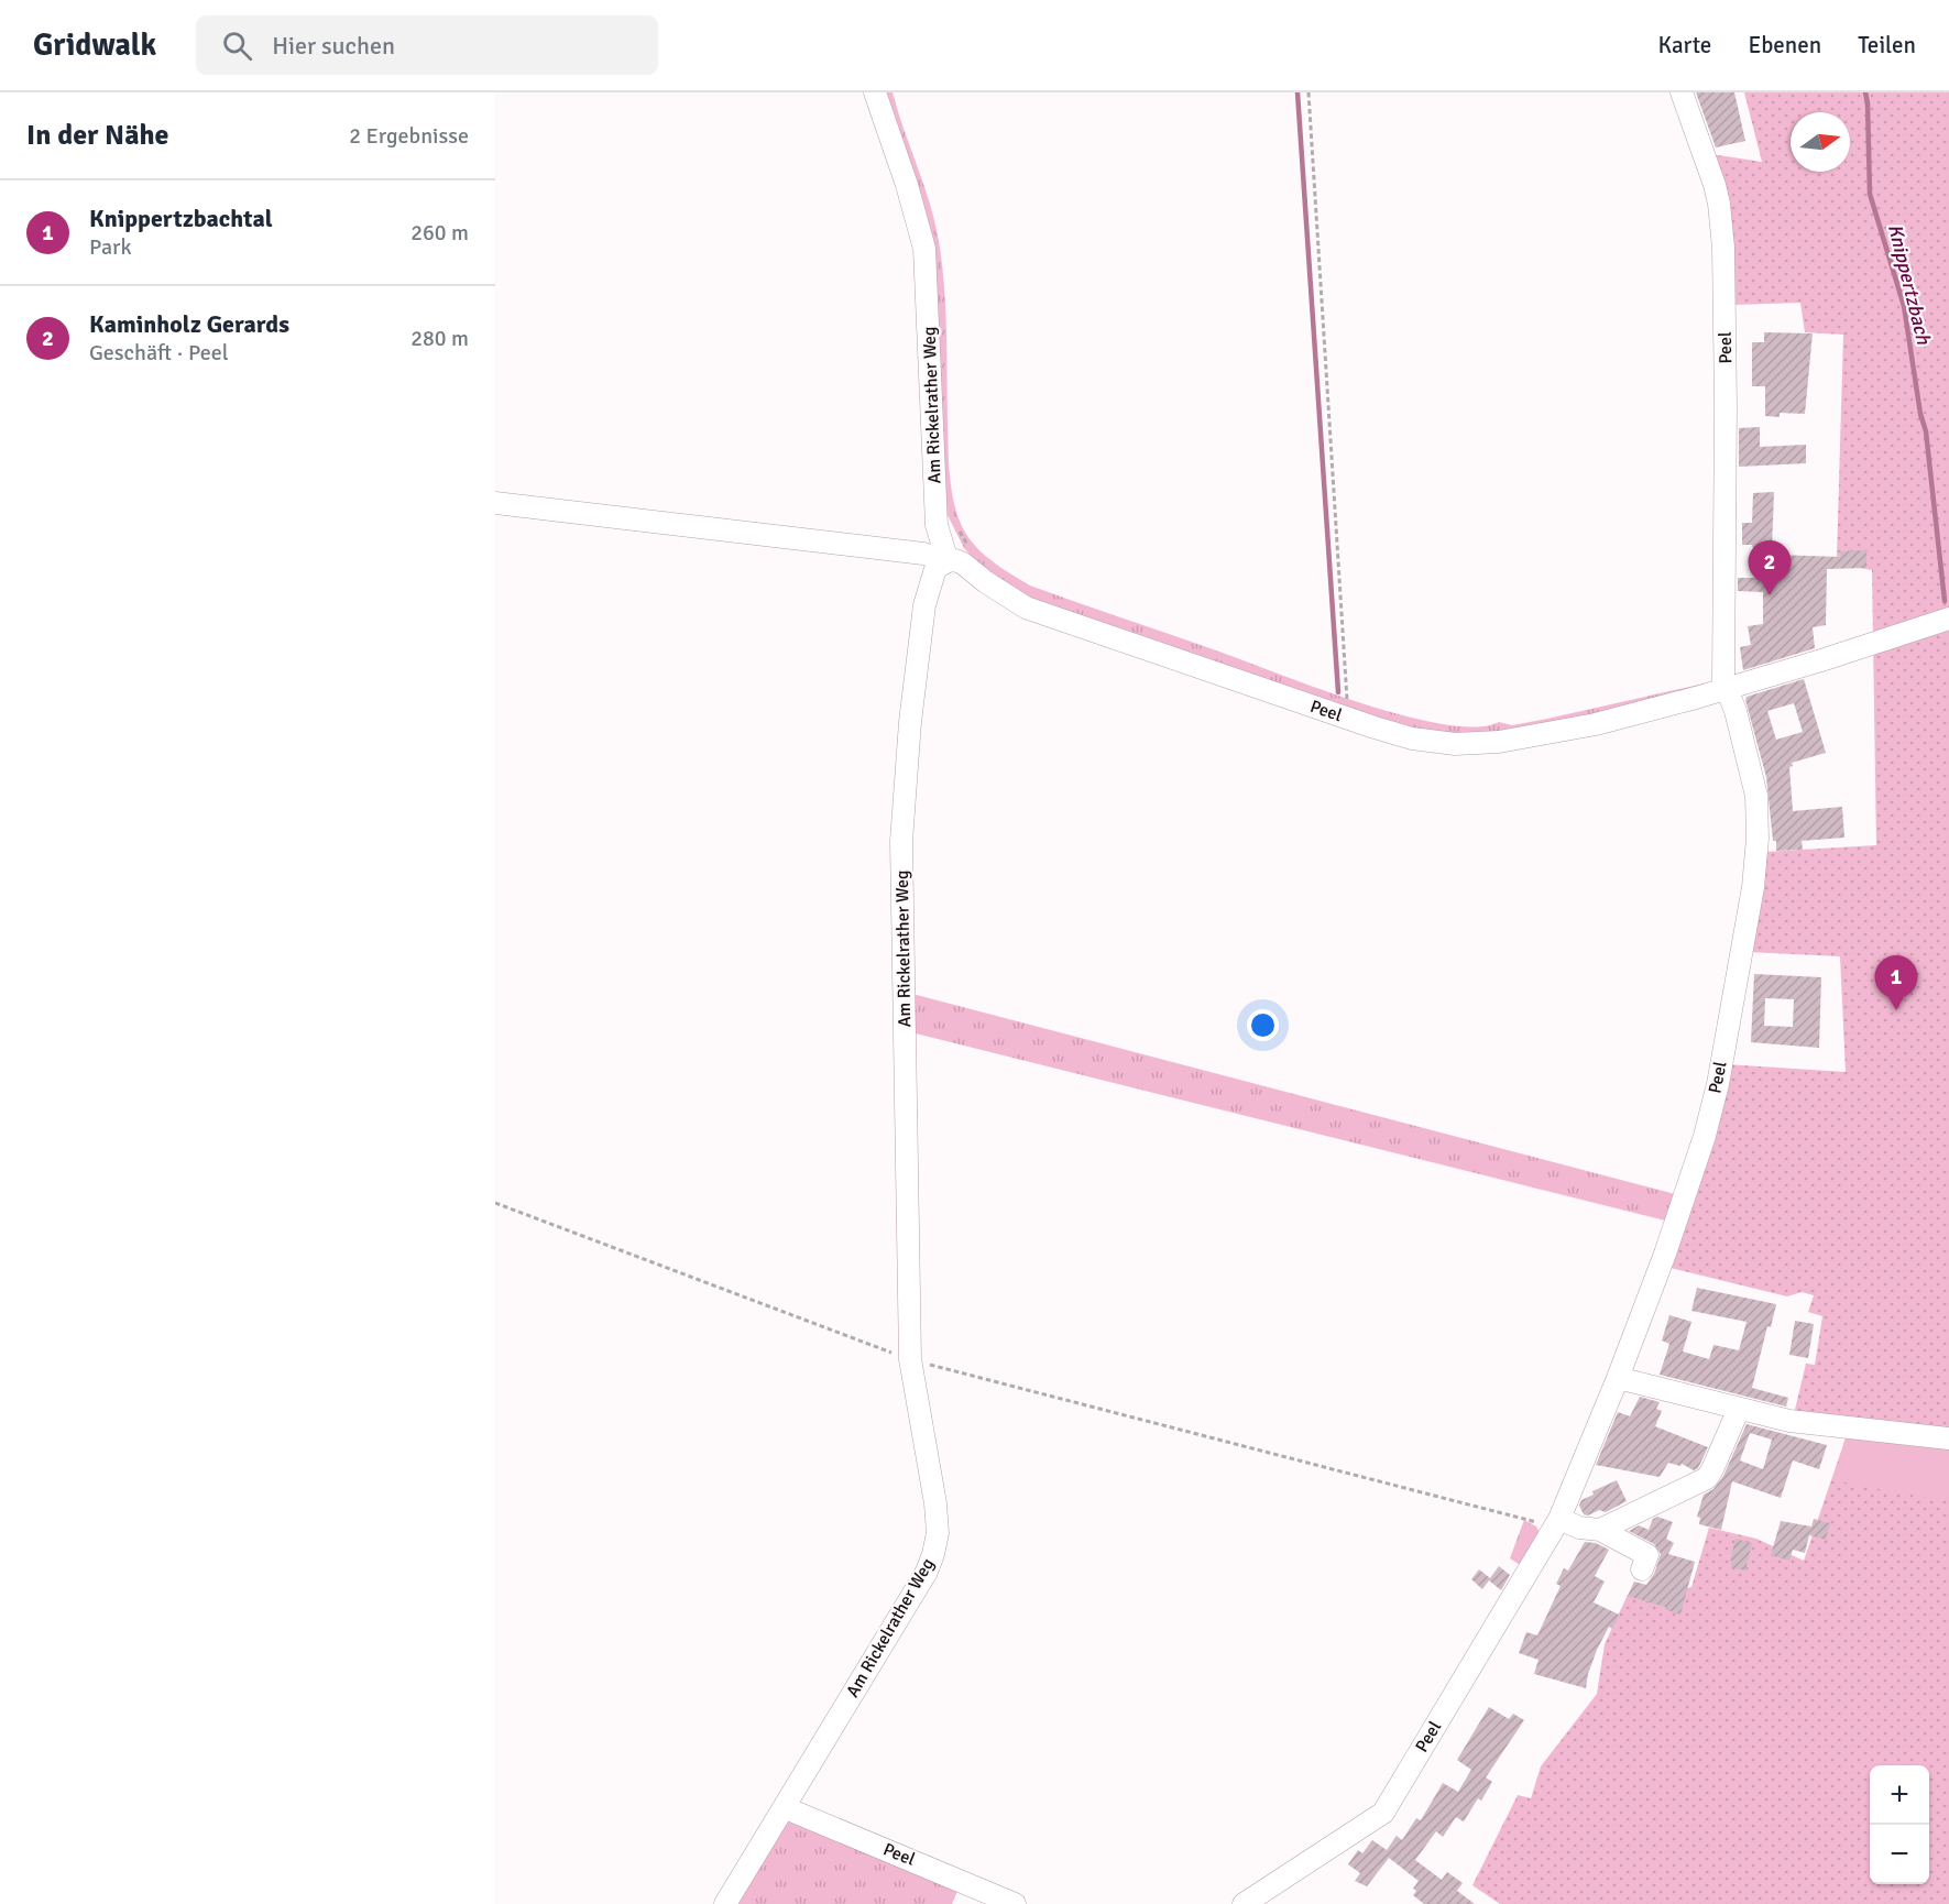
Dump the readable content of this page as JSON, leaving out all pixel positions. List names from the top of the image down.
{
  "streets": {
    "street": ["Peel", "Am Rickelrather Weg"]
  },
  "crossings": [
    ["Peel", "Am Rickelrather Weg"]
  ],
  "water": ["Knippertzbach"],
  "north": "right",
  "page": {
    "header": "Gridwalk",
    "search": "Hier suchen",
    "nav": ["Karte", "Ebenen", "Teilen"],
    "heading": ["In der Nähe", "2 Ergebnisse"],
    "list": [
      {
        "mark": "1",
        "name": "Knippertzbachtal",
        "note": "Park",
        "value": "260 m"
      },
      {
        "mark": "2",
        "name": "Kaminholz Gerards",
        "note": "Geschäft · Peel",
        "value": "280 m"
      }
    ],
    "pins": ["2", "1"],
    "map_buttons": ["+", "−"]
  }
}
